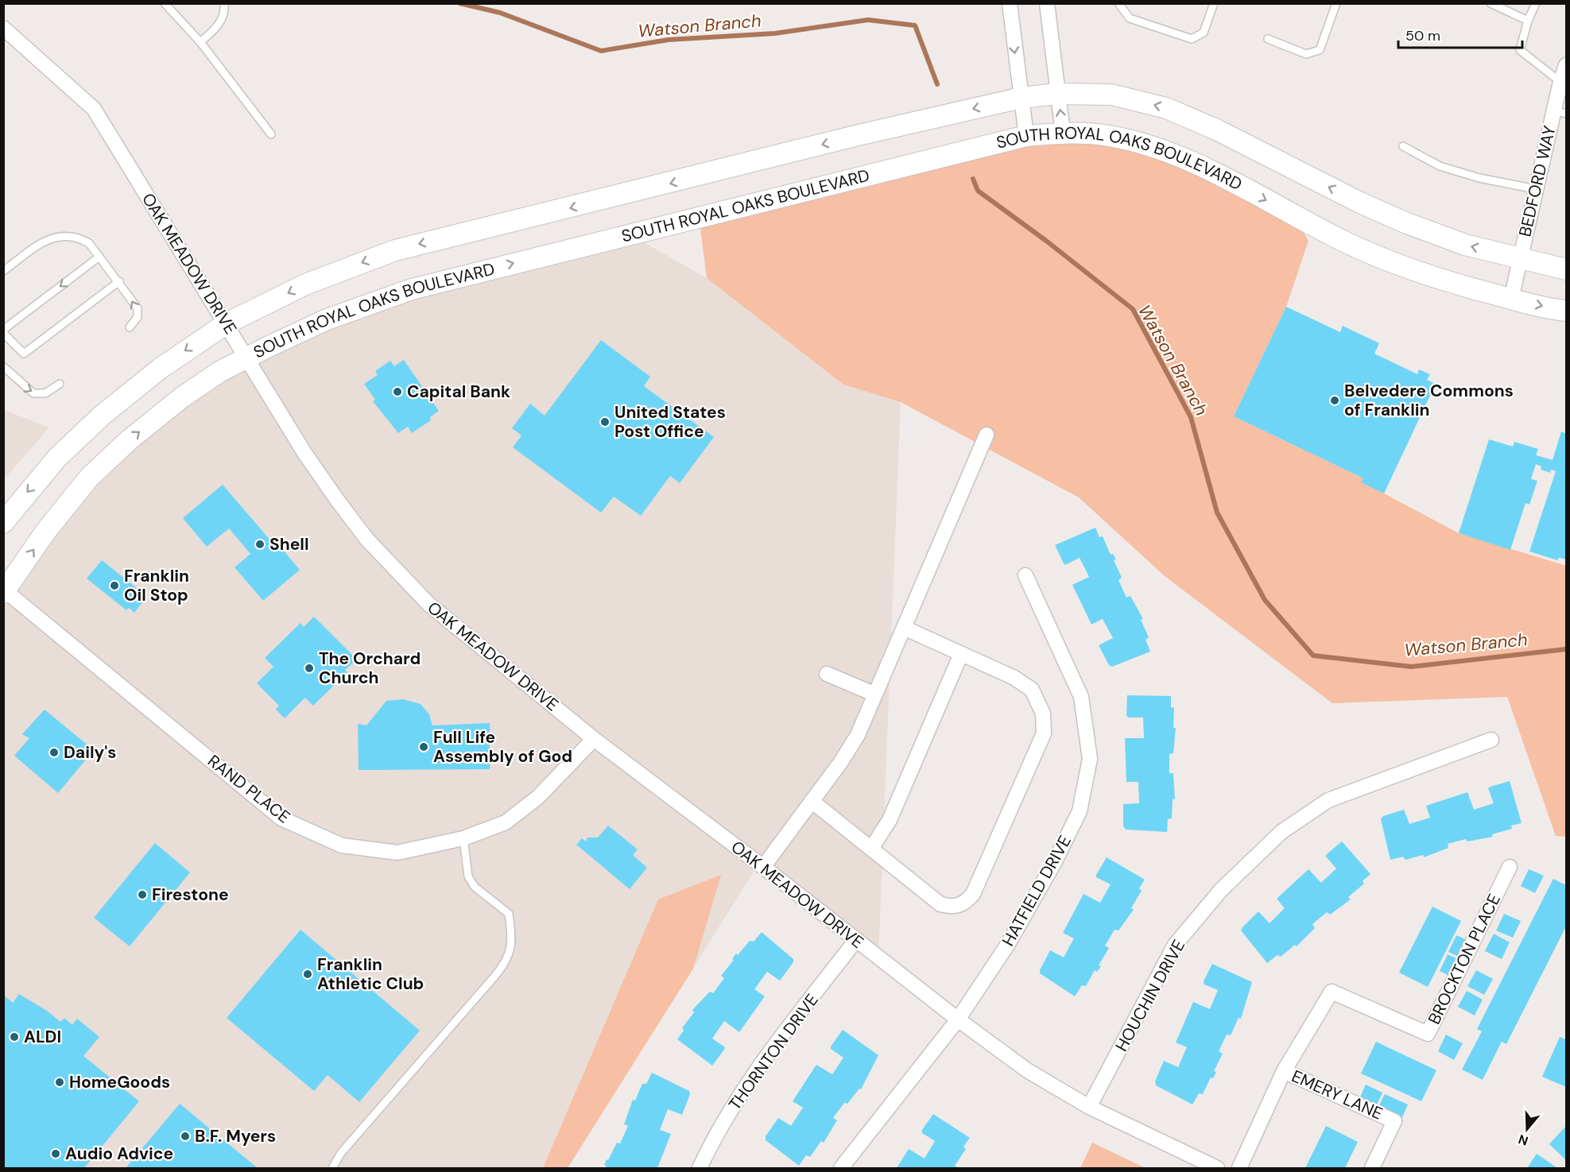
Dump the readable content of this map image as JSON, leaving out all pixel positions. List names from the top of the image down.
{
  "streets": {
    "main road": ["SOUTH ROYAL OAKS BOULEVARD"],
    "street": [
      "BEDFORD WAY",
      "OAK MEADOW DRIVE",
      "RAND PLACE",
      "HATFIELD DRIVE",
      "BROCKTON PLACE",
      "HOUCHIN DRIVE",
      "THORNTON DRIVE",
      "EMERY LANE"
    ]
  },
  "crossings": [
    ["SOUTH ROYAL OAKS BOULEVARD", "BEDFORD WAY"],
    ["SOUTH ROYAL OAKS BOULEVARD", "OAK MEADOW DRIVE"],
    ["SOUTH ROYAL OAKS BOULEVARD", "RAND PLACE"],
    ["OAK MEADOW DRIVE", "RAND PLACE"],
    ["OAK MEADOW DRIVE", "HATFIELD DRIVE"],
    ["OAK MEADOW DRIVE", "HOUCHIN DRIVE"],
    ["OAK MEADOW DRIVE", "THORNTON DRIVE"],
    ["BROCKTON PLACE", "EMERY LANE"]
  ],
  "water": ["Watson Branch"],
  "places": [
    "Capital Bank",
    "Belvedere Commons of Franklin",
    "United States Post Office",
    "Shell",
    "Franklin Oil Stop",
    "The Orchard Church",
    "Full Life Assembly of God",
    "Daily's",
    "Firestone",
    "Franklin Athletic Club",
    "ALDI",
    "HomeGoods",
    "B.F. Myers",
    "Audio Advice"
  ],
  "scale_bar": "50 m",
  "north": "bottom"
}
